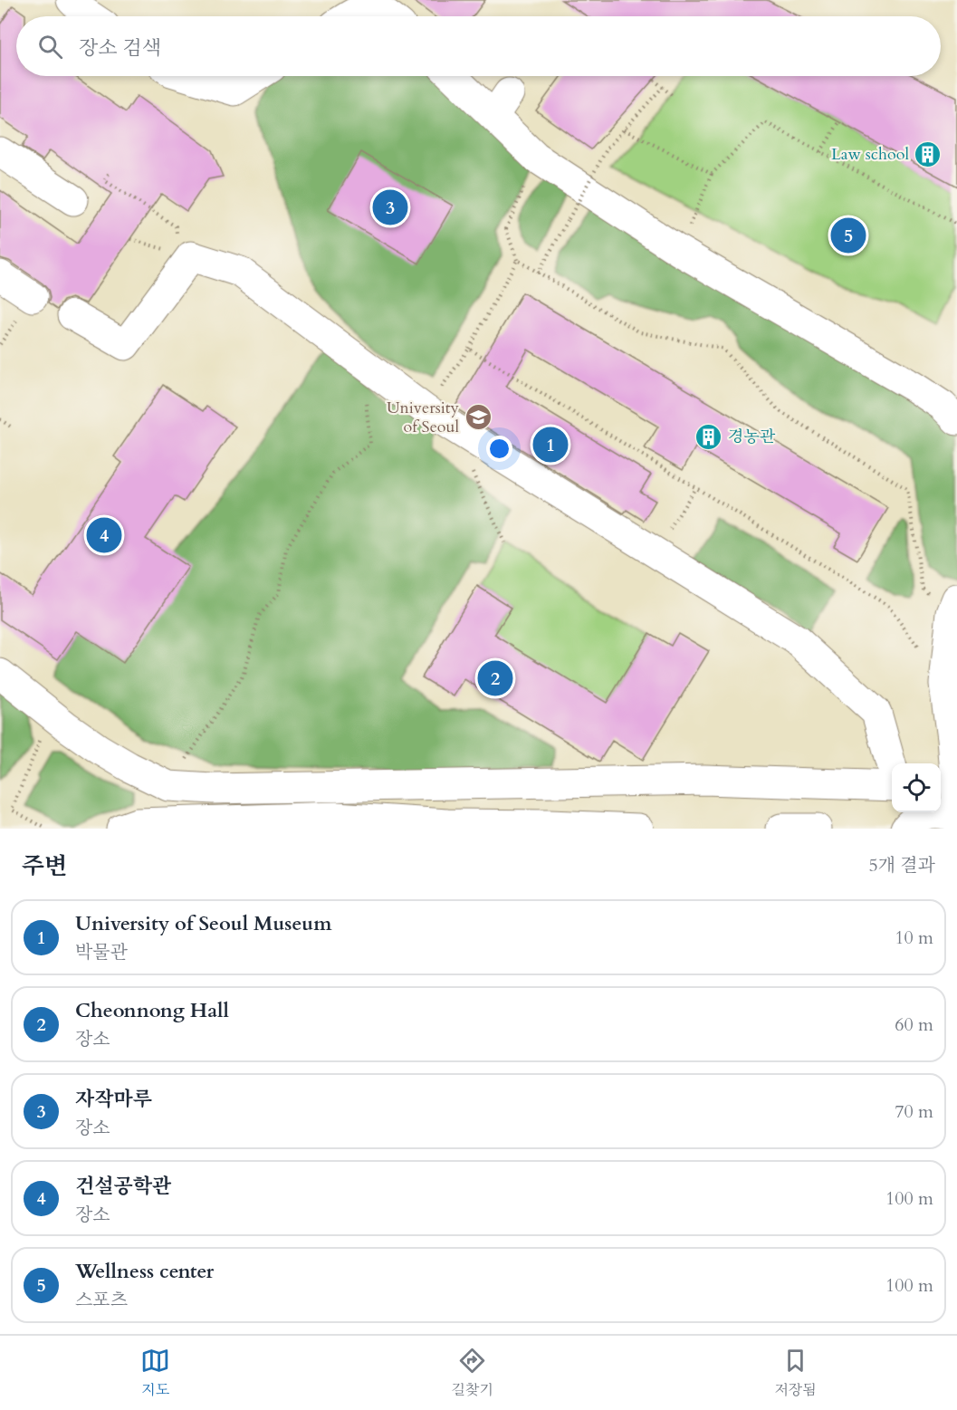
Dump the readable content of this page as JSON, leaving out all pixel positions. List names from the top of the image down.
{
  "places": {
    "building": ["Law school", "경농관"],
    "school or university": ["University of Seoul"]
  },
  "page": {
    "search": "장소 검색",
    "pins": [
      "3",
      "5",
      "1",
      "4",
      "2"
    ],
    "heading": ["주변", "5개 결과"],
    "list": [
      {
        "mark": "1",
        "name": "University of Seoul Museum",
        "note": "박물관",
        "value": "10 m"
      },
      {
        "mark": "2",
        "name": "Cheonnong Hall",
        "note": "장소",
        "value": "60 m"
      },
      {
        "mark": "3",
        "name": "자작마루",
        "note": "장소",
        "value": "70 m"
      },
      {
        "mark": "4",
        "name": "건설공학관",
        "note": "장소",
        "value": "100 m"
      },
      {
        "mark": "5",
        "name": "Wellness center",
        "note": "스포츠",
        "value": "100 m"
      }
    ],
    "nav": ["지도", "길찾기", "저장됨"]
  }
}
